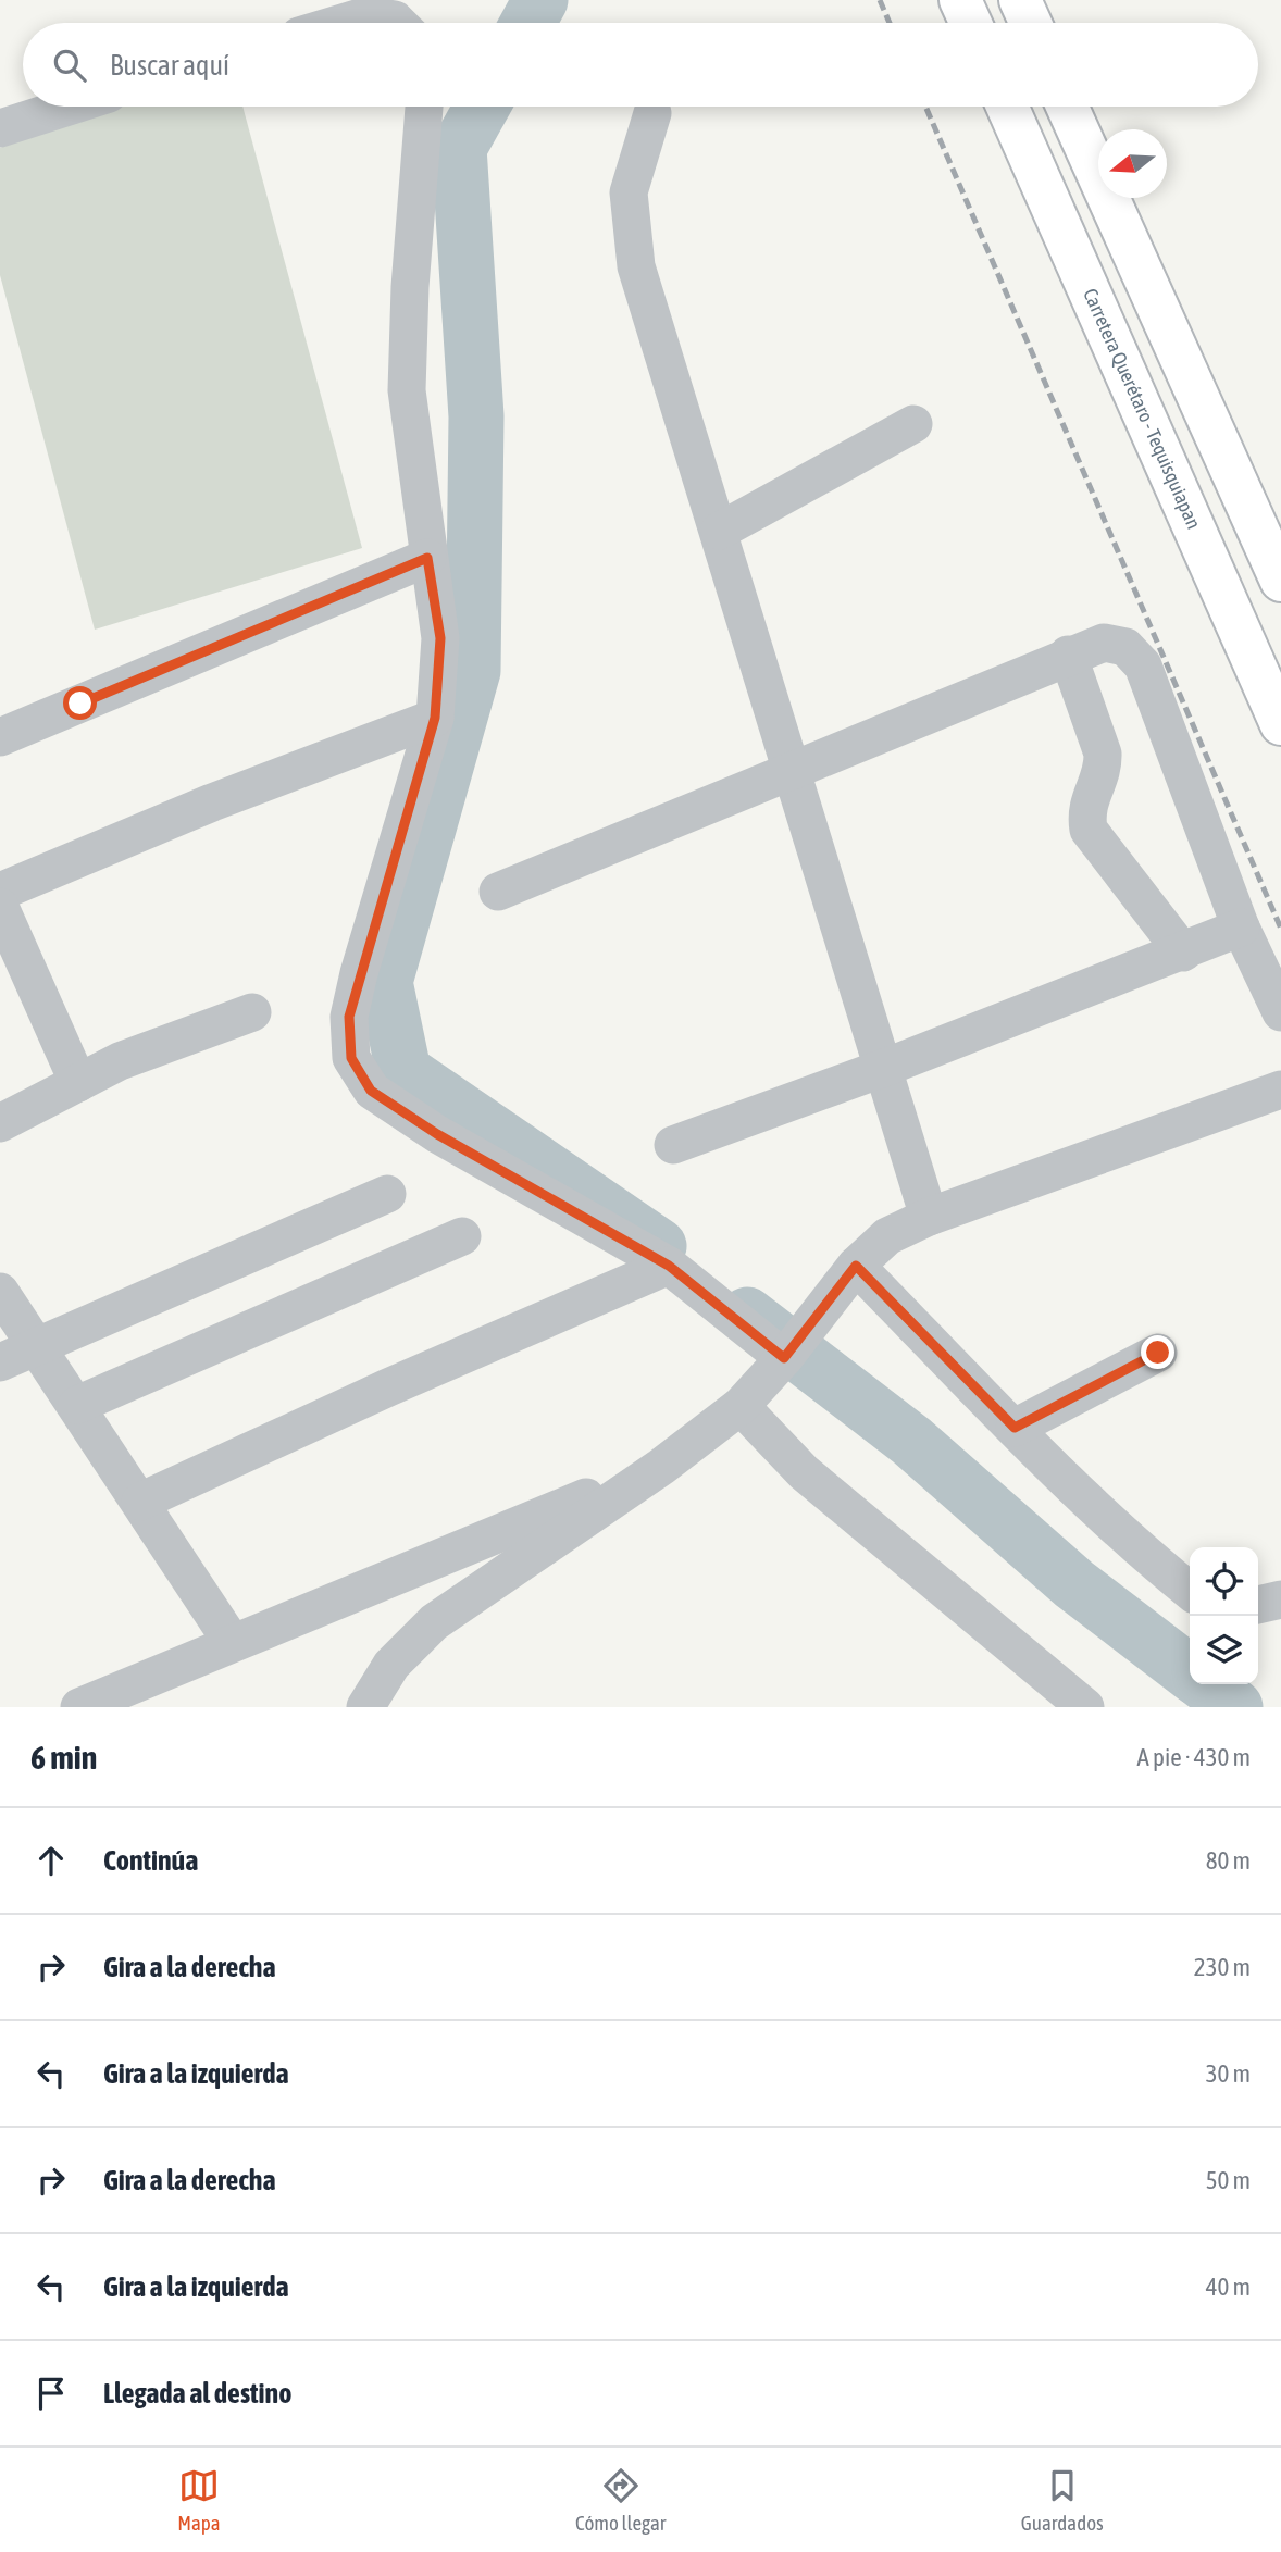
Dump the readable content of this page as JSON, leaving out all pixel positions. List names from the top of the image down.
{
  "streets": {
    "main road": ["Carretera Querétaro - Tequisquiapan"]
  },
  "north": "left",
  "page": {
    "search": "Buscar aquí",
    "heading": ["6 min", "A pie · 430 m"],
    "list": [
      ["Continúa", "80 m"],
      ["Gira a la derecha", "230 m"],
      ["Gira a la izquierda", "30 m"],
      ["Gira a la derecha", "50 m"],
      ["Gira a la izquierda", "40 m"],
      "Llegada al destino"
    ],
    "nav": ["Mapa", "Cómo llegar", "Guardados"]
  }
}
